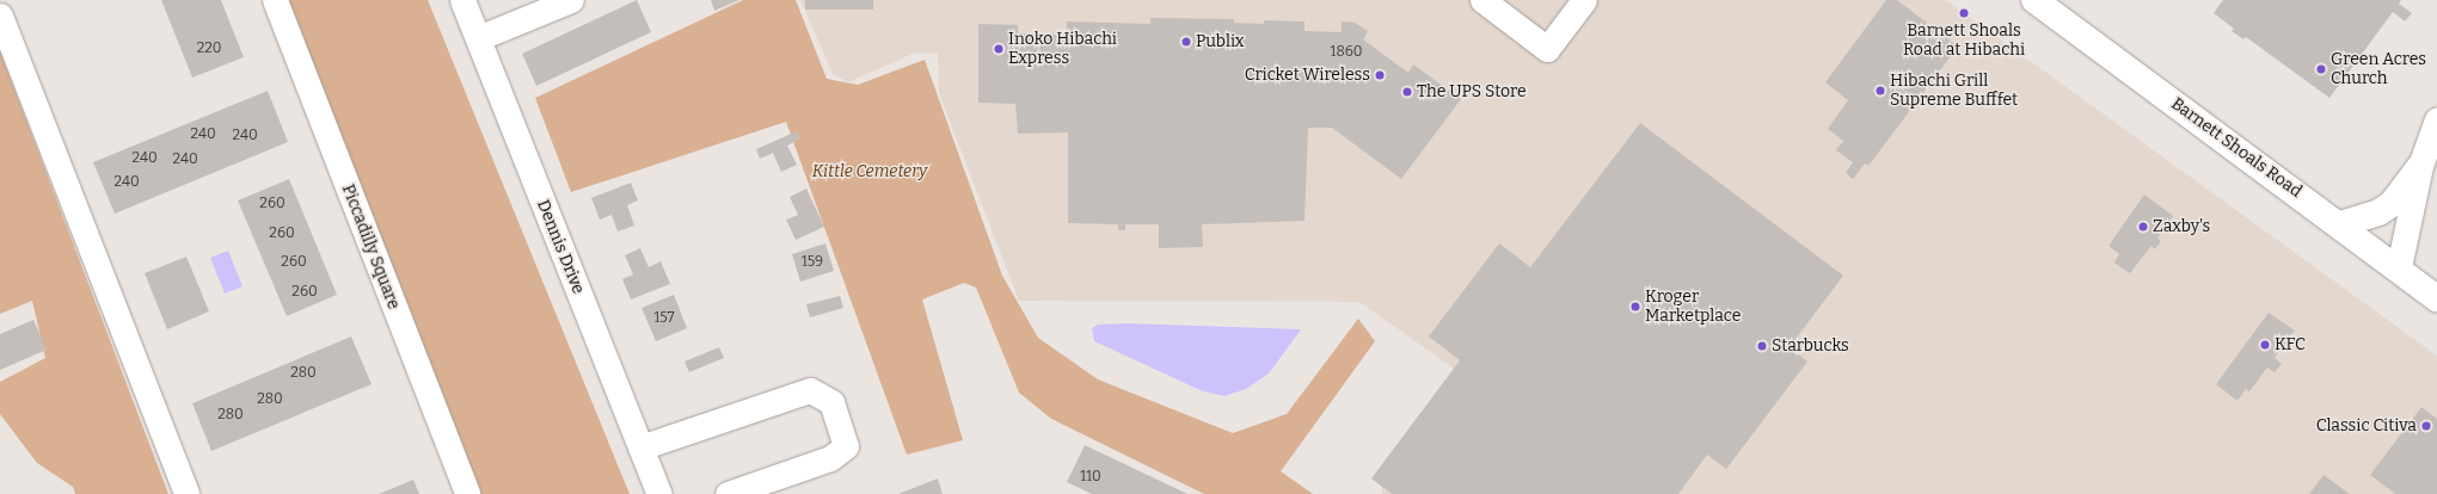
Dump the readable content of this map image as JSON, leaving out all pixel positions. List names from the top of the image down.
{
  "streets": {
    "main road": ["Barnett Shoals Road"],
    "street": ["Piccadilly Square", "Dennis Drive"]
  },
  "parks": ["Kittle Cemetery"],
  "places": [
    "Barnett Shoals Road at Hibachi",
    "Publix",
    "Inoko Hibachi Express",
    "Green Acres Church",
    "Cricket Wireless",
    "Hibachi Grill Supreme Bufffet",
    "The UPS Store",
    "Zaxby's",
    "Kroger Marketplace",
    "KFC",
    "Starbucks",
    "Classic Citiva"
  ],
  "house_numbers": [
    "220",
    "1860",
    "240",
    "240",
    "240",
    "240",
    "240",
    "260",
    "260",
    "260",
    "159",
    "260",
    "157",
    "280",
    "280",
    "280",
    "110"
  ]
}
